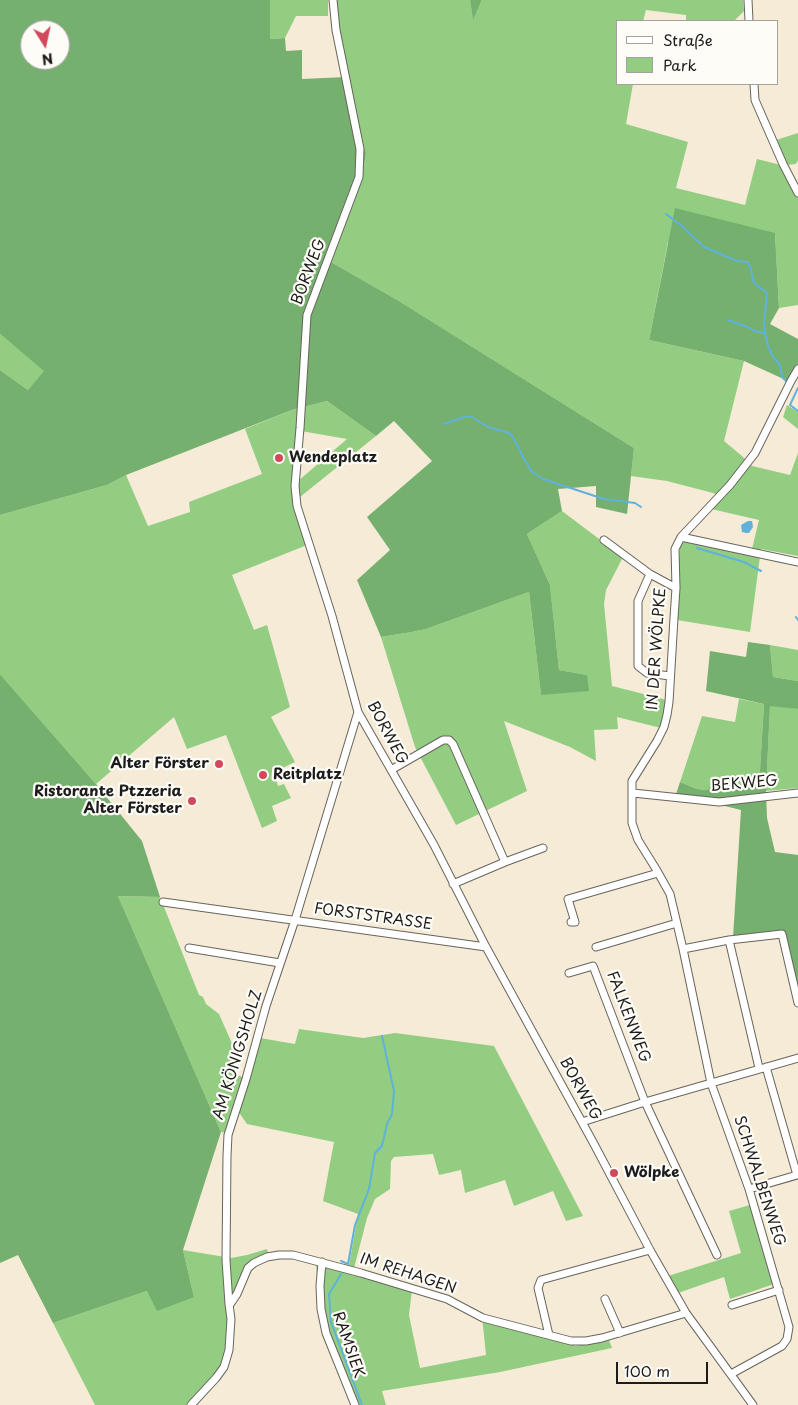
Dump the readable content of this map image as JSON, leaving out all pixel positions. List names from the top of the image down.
{
  "streets": {
    "street": [
      "BORWEG",
      "IN DER WÖLPKE",
      "BEKWEG",
      "FORSTSTRASSE",
      "FALKENWEG",
      "AM KÖNIGSHOLZ",
      "SCHWALBENWEG",
      "IM REHAGEN",
      "RAMSIEK"
    ]
  },
  "crossings": [
    ["BORWEG", "FORSTSTRASSE"],
    ["BORWEG", "AM KÖNIGSHOLZ"],
    ["BORWEG", "SCHWALBENWEG"],
    ["BORWEG", "IM REHAGEN"],
    ["IN DER WÖLPKE", "BEKWEG"],
    ["IN DER WÖLPKE", "SCHWALBENWEG"],
    ["FORSTSTRASSE", "AM KÖNIGSHOLZ"],
    ["AM KÖNIGSHOLZ", "IM REHAGEN"],
    ["IM REHAGEN", "RAMSIEK"]
  ],
  "places": [
    "Wendeplatz",
    "Alter Förster",
    "Reitplatz",
    "Ristorante Ptzzeria Alter Förster",
    "Wölpke"
  ],
  "legend": ["Straße", "Park"],
  "scale_bar": "100 m",
  "north": "bottom"
}
